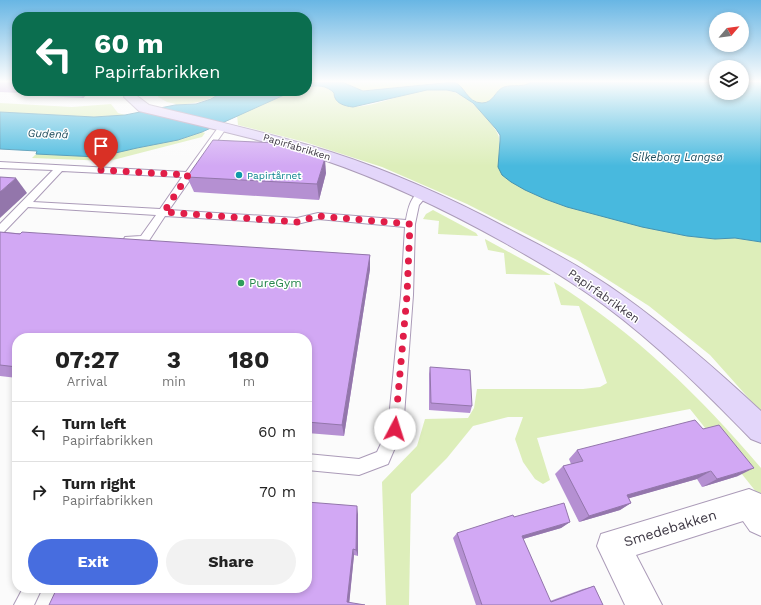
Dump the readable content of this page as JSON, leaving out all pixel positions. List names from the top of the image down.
{
  "streets": {
    "street": ["Papirfabrikken", "Smedebakken"]
  },
  "water": ["Gudenå", "Silkeborg Langsø"],
  "places": ["Papirtårnet", "PureGym"],
  "north": "top right",
  "page": {
    "turn": ["60 m", "Papirfabrikken"],
    "eta": [
      "07:27",
      "Arrival",
      "3",
      "min",
      "180",
      "m"
    ],
    "list": [
      {
        "name": "Turn left",
        "note": "Papirfabrikken",
        "value": "60 m"
      },
      {
        "name": "Turn right",
        "note": "Papirfabrikken",
        "value": "70 m"
      }
    ],
    "buttons": ["Exit", "Share"]
  }
}
